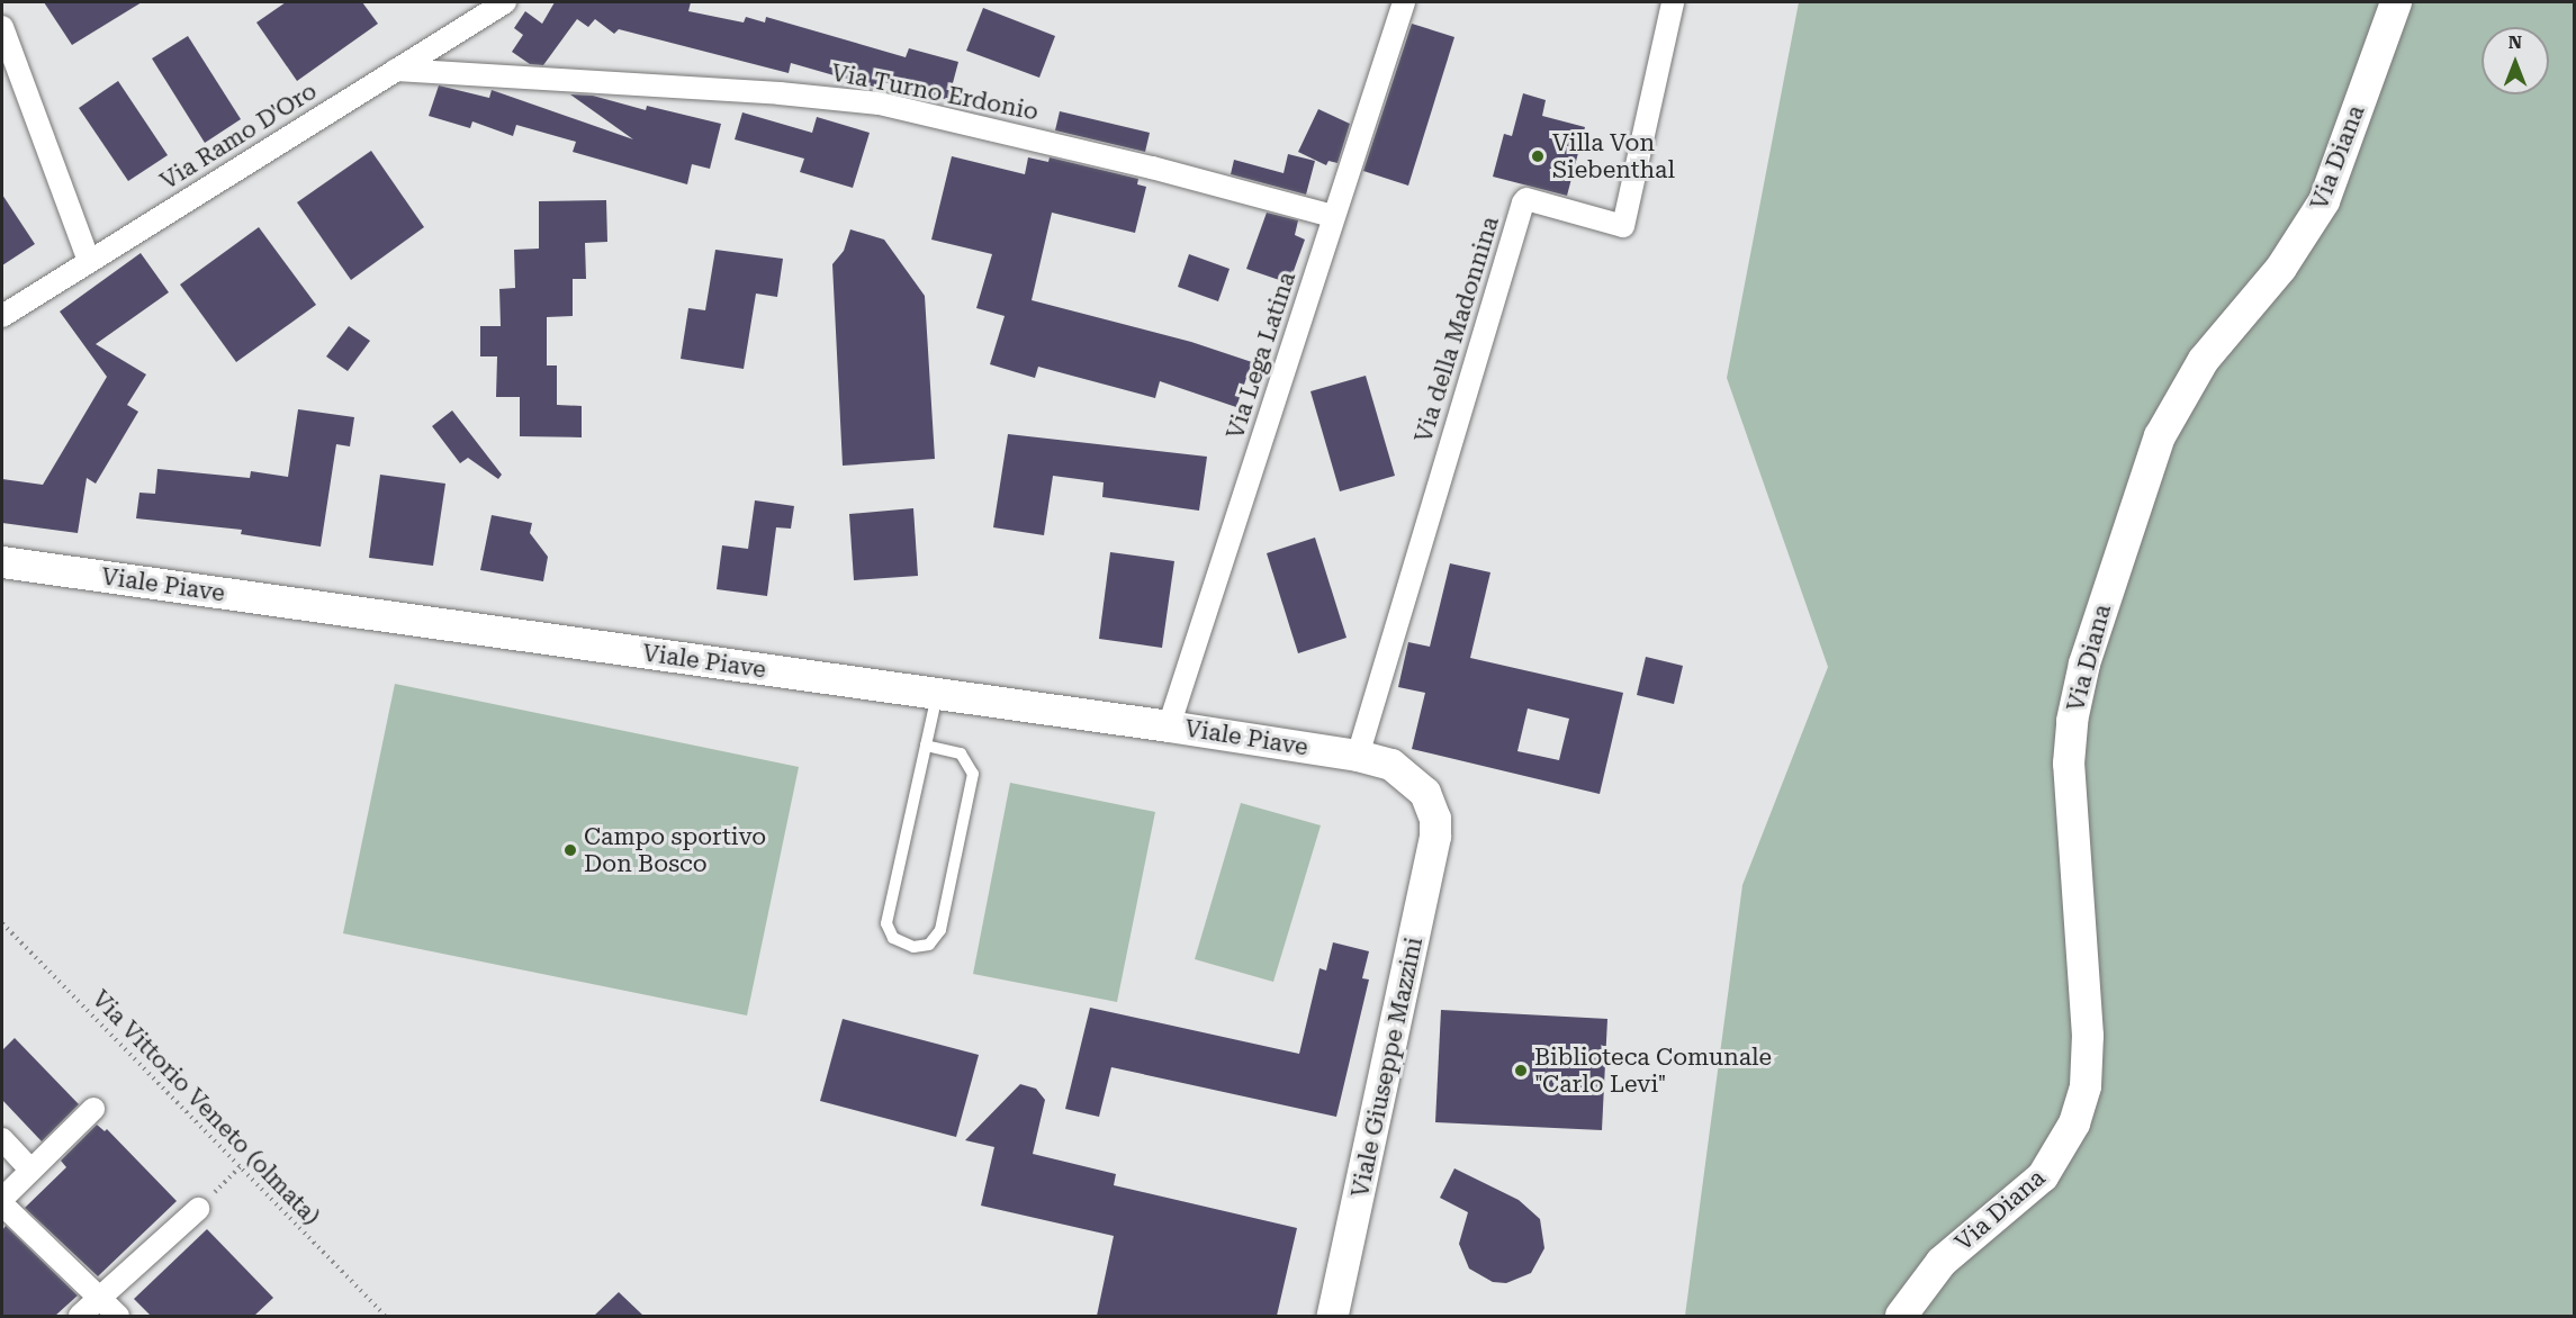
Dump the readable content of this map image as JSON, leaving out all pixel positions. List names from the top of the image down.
{
  "streets": {
    "street": [
      "Via Turno Erdonio",
      "Via Ramo D'Oro",
      "Via Diana",
      "Via della Madonnina",
      "Via Lega Latina",
      "Viale Piave",
      "Viale Giuseppe Mazzini"
    ],
    "path": ["Via Vittorio Veneto (olmata)"]
  },
  "crossings": [
    ["Via Turno Erdonio", "Via Ramo D'Oro"],
    ["Via Turno Erdonio", "Via Lega Latina"],
    ["Via della Madonnina", "Viale Piave"],
    ["Via Lega Latina", "Viale Piave"],
    ["Viale Piave", "Viale Giuseppe Mazzini"]
  ],
  "places": ["Villa Von Siebenthal", "Campo sportivo Don Bosco", "Biblioteca Comunale \"Carlo Levi\""],
  "north": "top"
}
